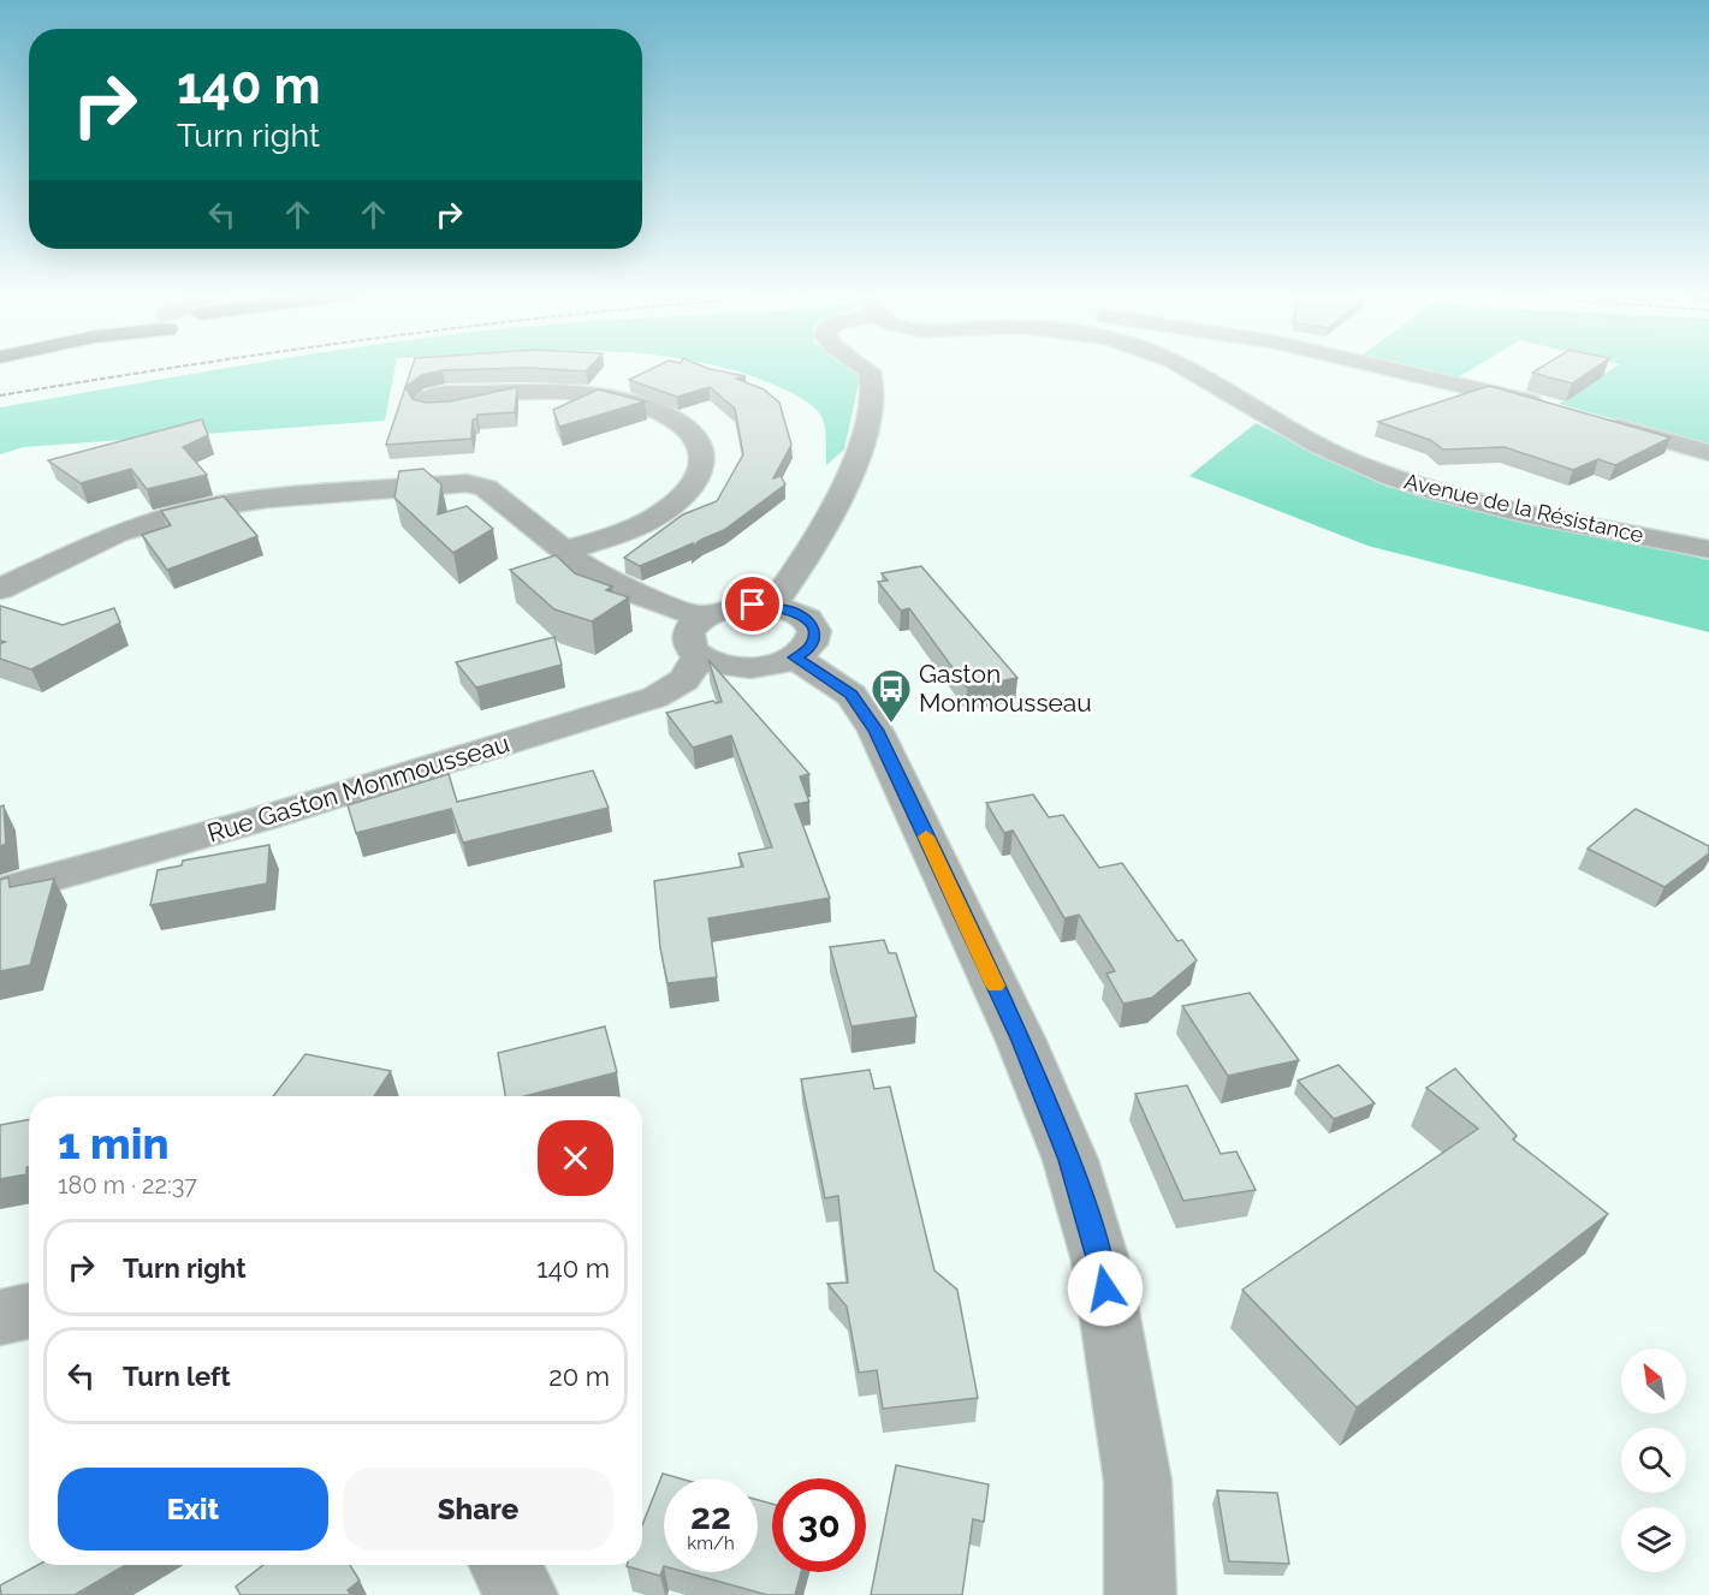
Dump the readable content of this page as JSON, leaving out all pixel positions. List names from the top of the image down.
{
  "streets": {
    "street": ["Avenue de la Résistance", "Rue Gaston Monmousseau"]
  },
  "places": {
    "bus stop": ["Gaston Monmousseau"]
  },
  "north": "top left",
  "page": {
    "turn": ["140 m", "Turn right"],
    "heading": ["1 min", "180 m · 22:37"],
    "list": [
      {
        "name": "Turn right",
        "value": "140 m"
      },
      {
        "name": "Turn left",
        "value": "20 m"
      }
    ],
    "buttons": ["Exit", "Share"],
    "speed": "22 km/h",
    "limit": "30"
  }
}
